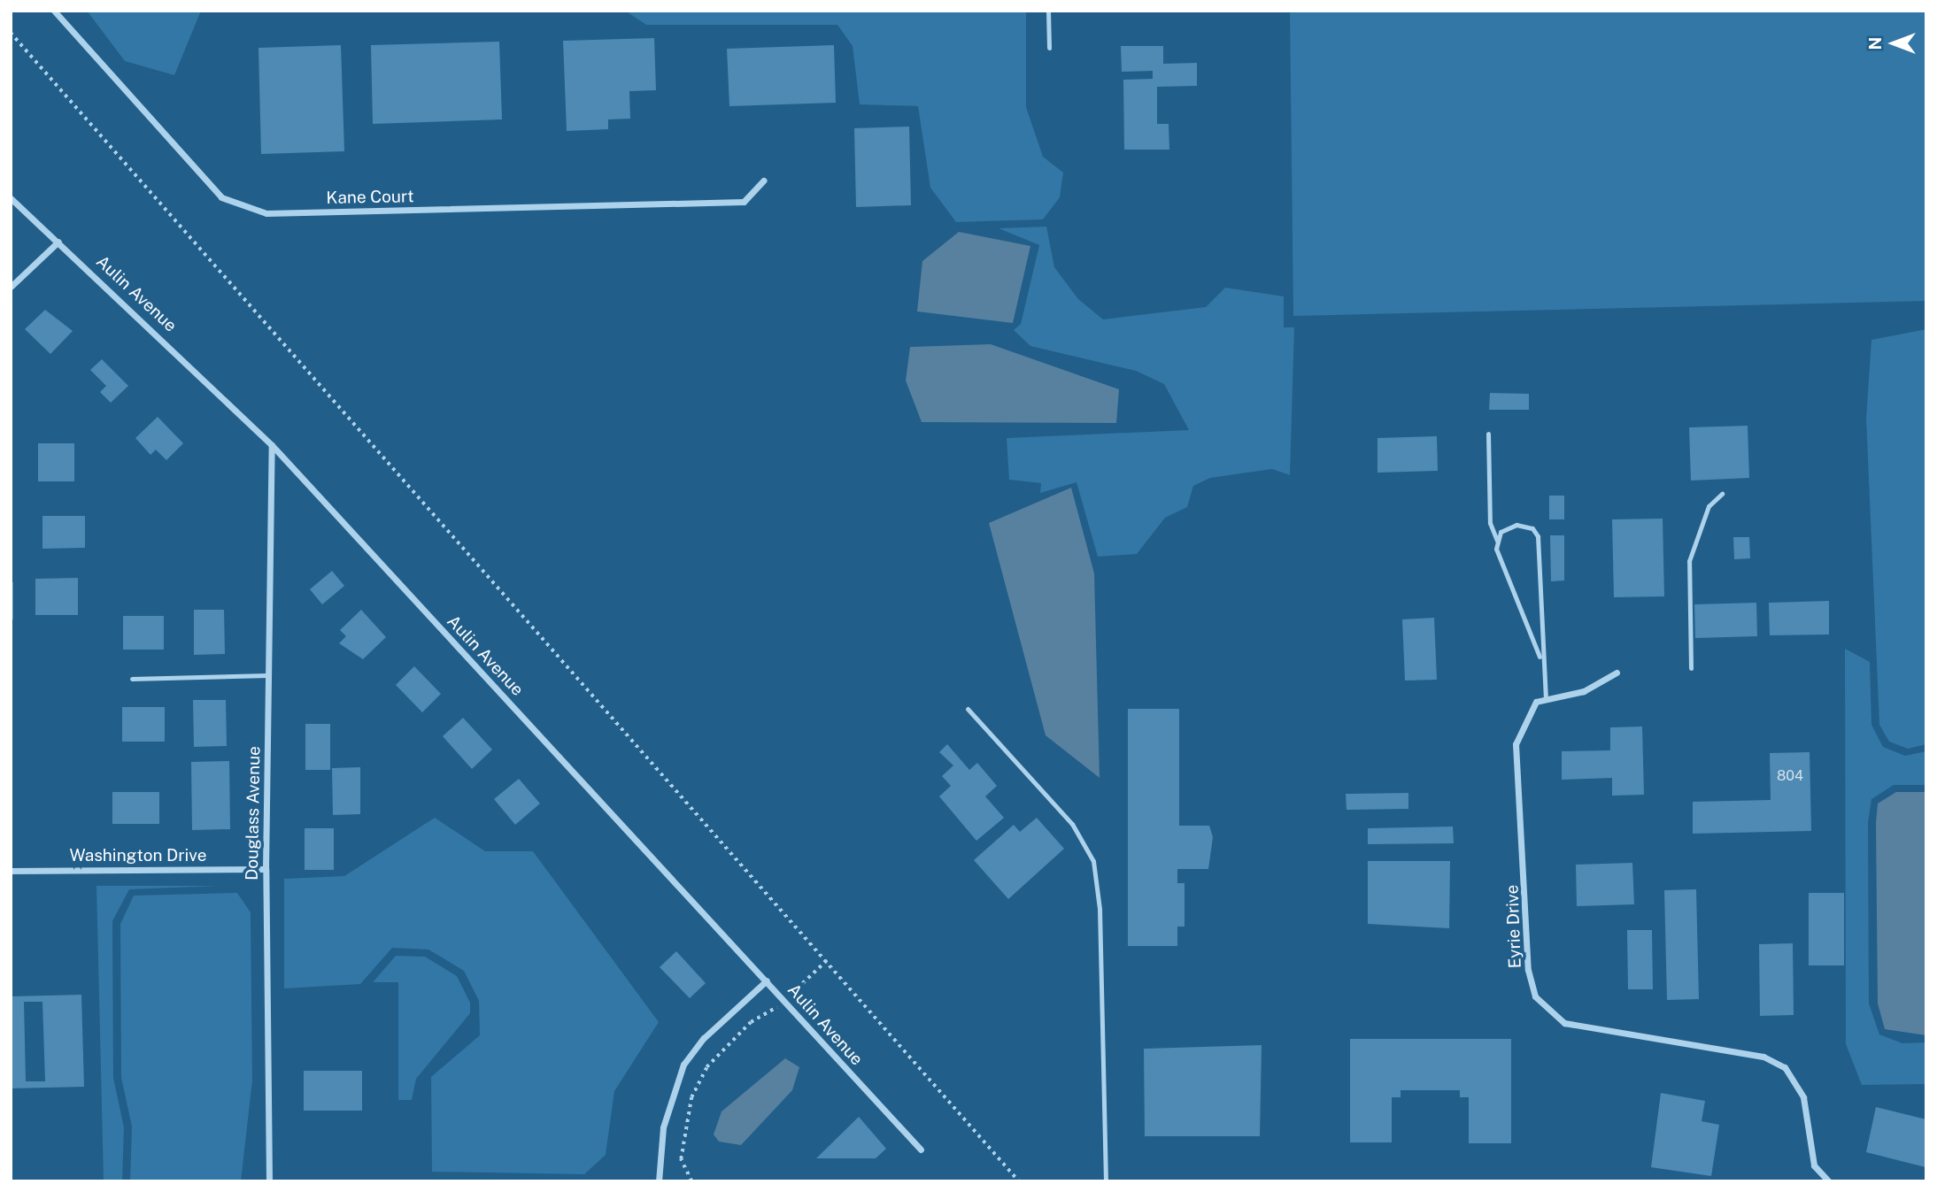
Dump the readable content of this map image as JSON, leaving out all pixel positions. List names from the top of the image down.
{
  "streets": {
    "street": [
      "Kane Court",
      "Aulin Avenue",
      "Douglass Avenue",
      "Washington Drive",
      "Eyrie Drive"
    ]
  },
  "crossings": [
    ["Aulin Avenue", "Douglass Avenue"],
    ["Douglass Avenue", "Washington Drive"]
  ],
  "house_numbers": ["804"],
  "north": "left"
}
